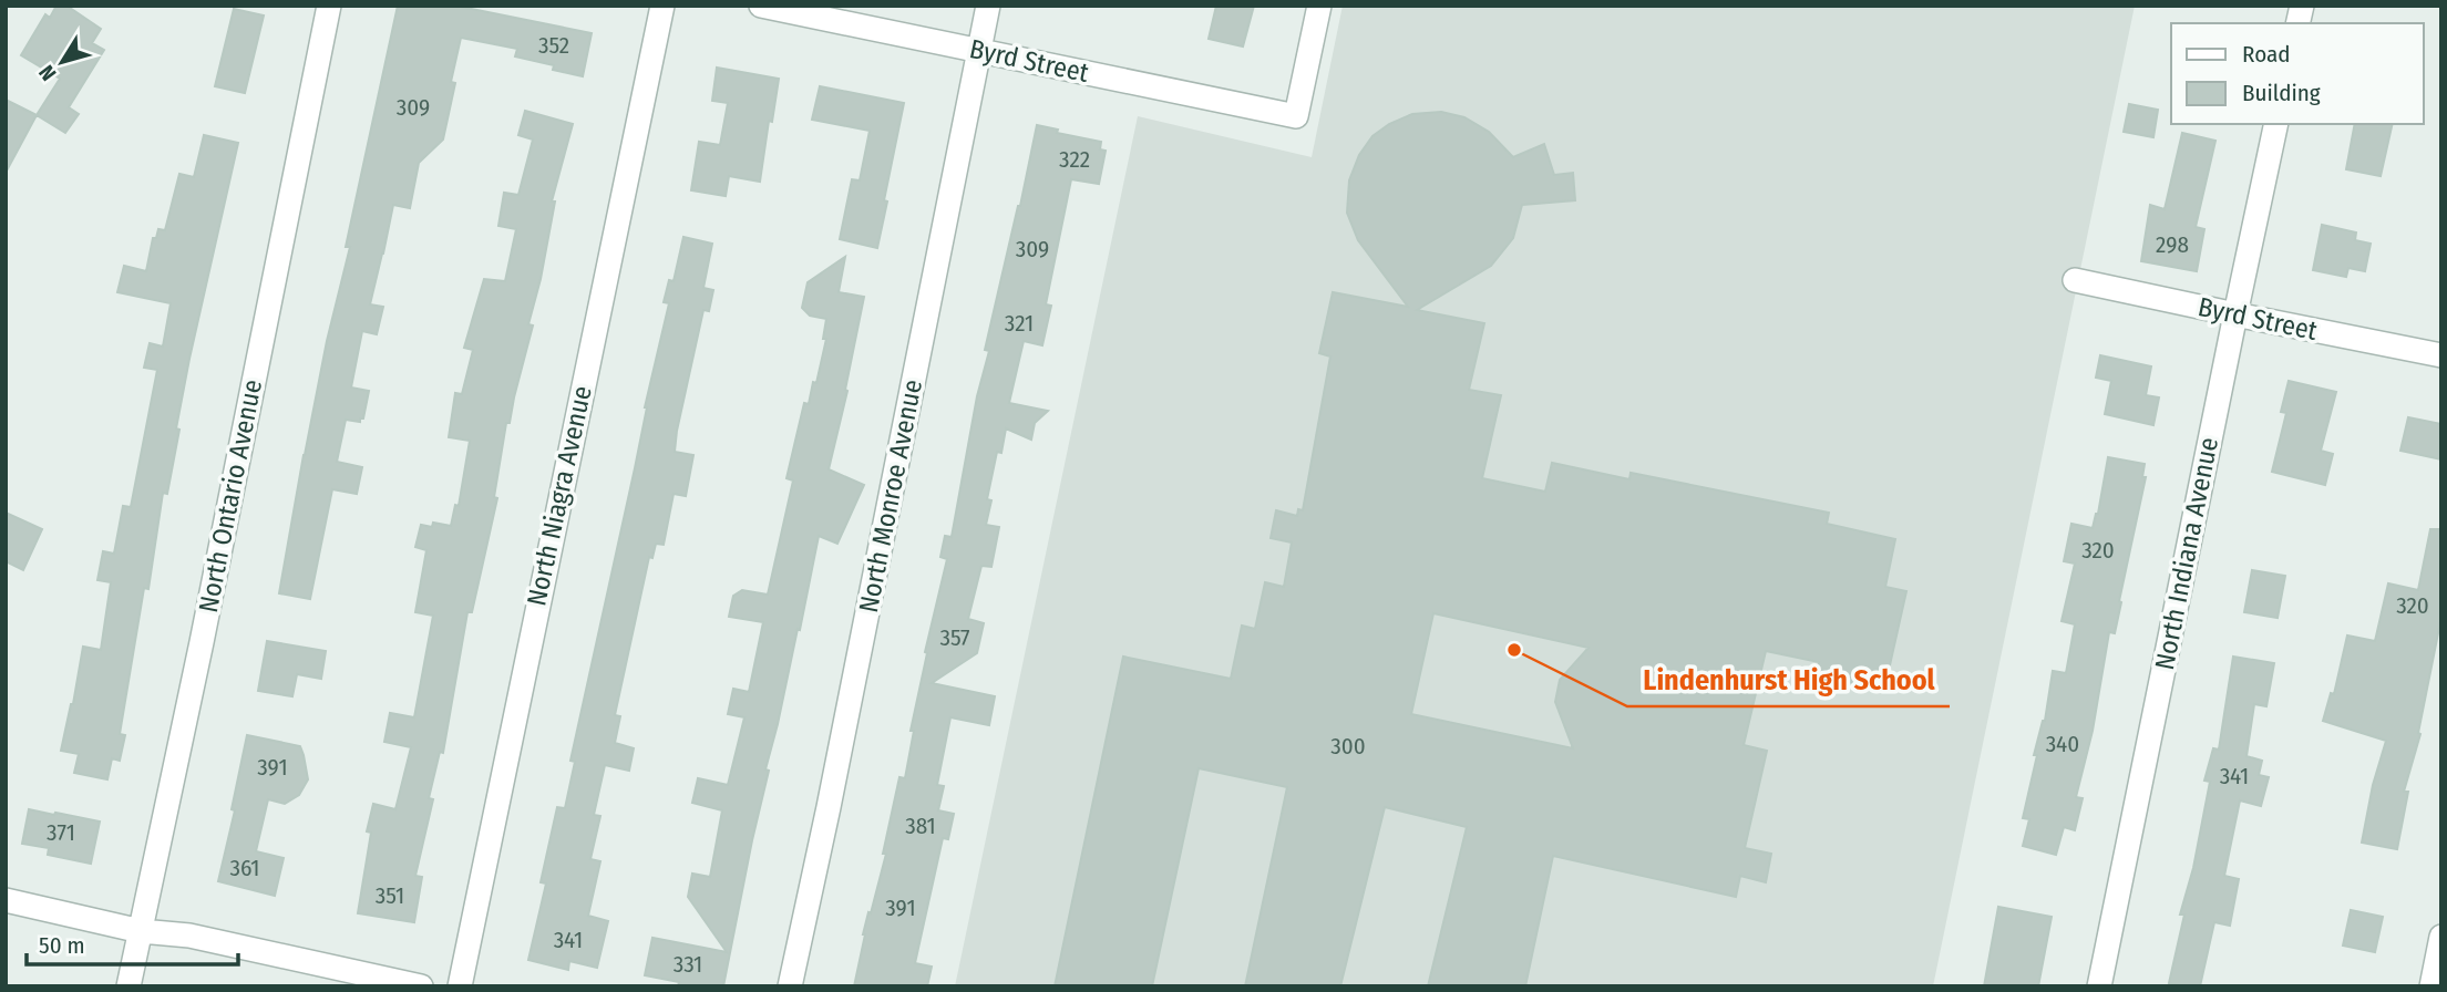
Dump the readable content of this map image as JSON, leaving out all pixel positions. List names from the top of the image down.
{
  "streets": {
    "street": [
      "Byrd Street",
      "North Ontario Avenue",
      "North Niagra Avenue",
      "North Monroe Avenue",
      "North Indiana Avenue"
    ]
  },
  "crossings": [
    ["Byrd Street", "North Monroe Avenue"],
    ["Byrd Street", "North Indiana Avenue"]
  ],
  "places": ["Lindenhurst High School"],
  "house_numbers": [
    "352",
    "309",
    "322",
    "298",
    "309",
    "321",
    "320",
    "320",
    "357",
    "340",
    "300",
    "391",
    "341",
    "381",
    "371",
    "361",
    "351",
    "391",
    "341",
    "331"
  ],
  "legend": ["Road", "Building"],
  "scale_bar": "50 m",
  "north": "bottom left"
}
